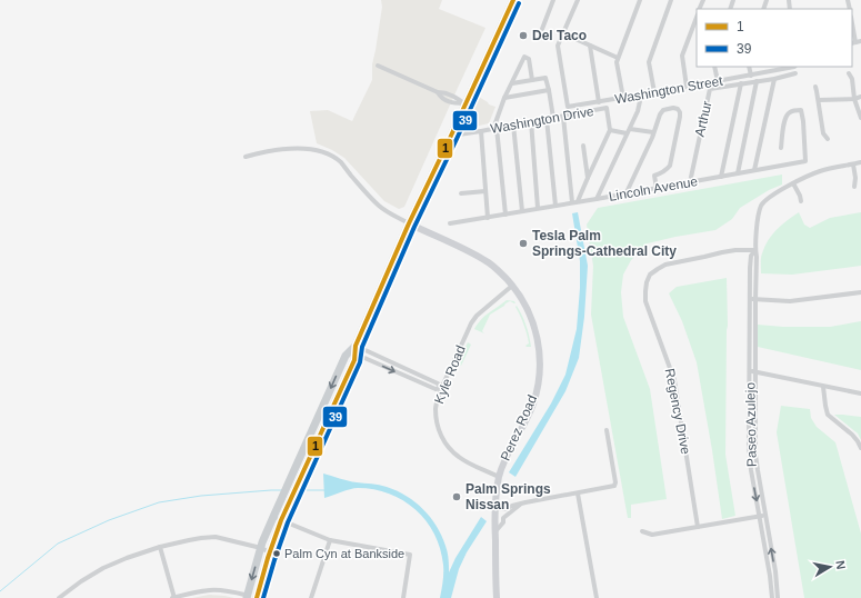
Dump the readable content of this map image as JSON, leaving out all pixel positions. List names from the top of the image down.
{
  "streets": {
    "main road": ["Perez Road"],
    "street": [
      "Washington Street",
      "Arthur",
      "Washington Drive",
      "Lincoln Avenue",
      "Kyle Road",
      "Regency Drive",
      "Paseo Azulejo"
    ]
  },
  "crossings": [
    ["Arthur", "Lincoln Avenue"],
    ["Kyle Road", "Perez Road"],
    ["Regency Drive", "Paseo Azulejo"]
  ],
  "places": [
    "Del Taco",
    "Tesla Palm Springs-Cathedral City",
    "Palm Springs Nissan",
    "Palm Cyn at Bankside"
  ],
  "lines": ["transit line 1", "transit line 39"],
  "legend": ["1", "39"],
  "north": "right"
}
